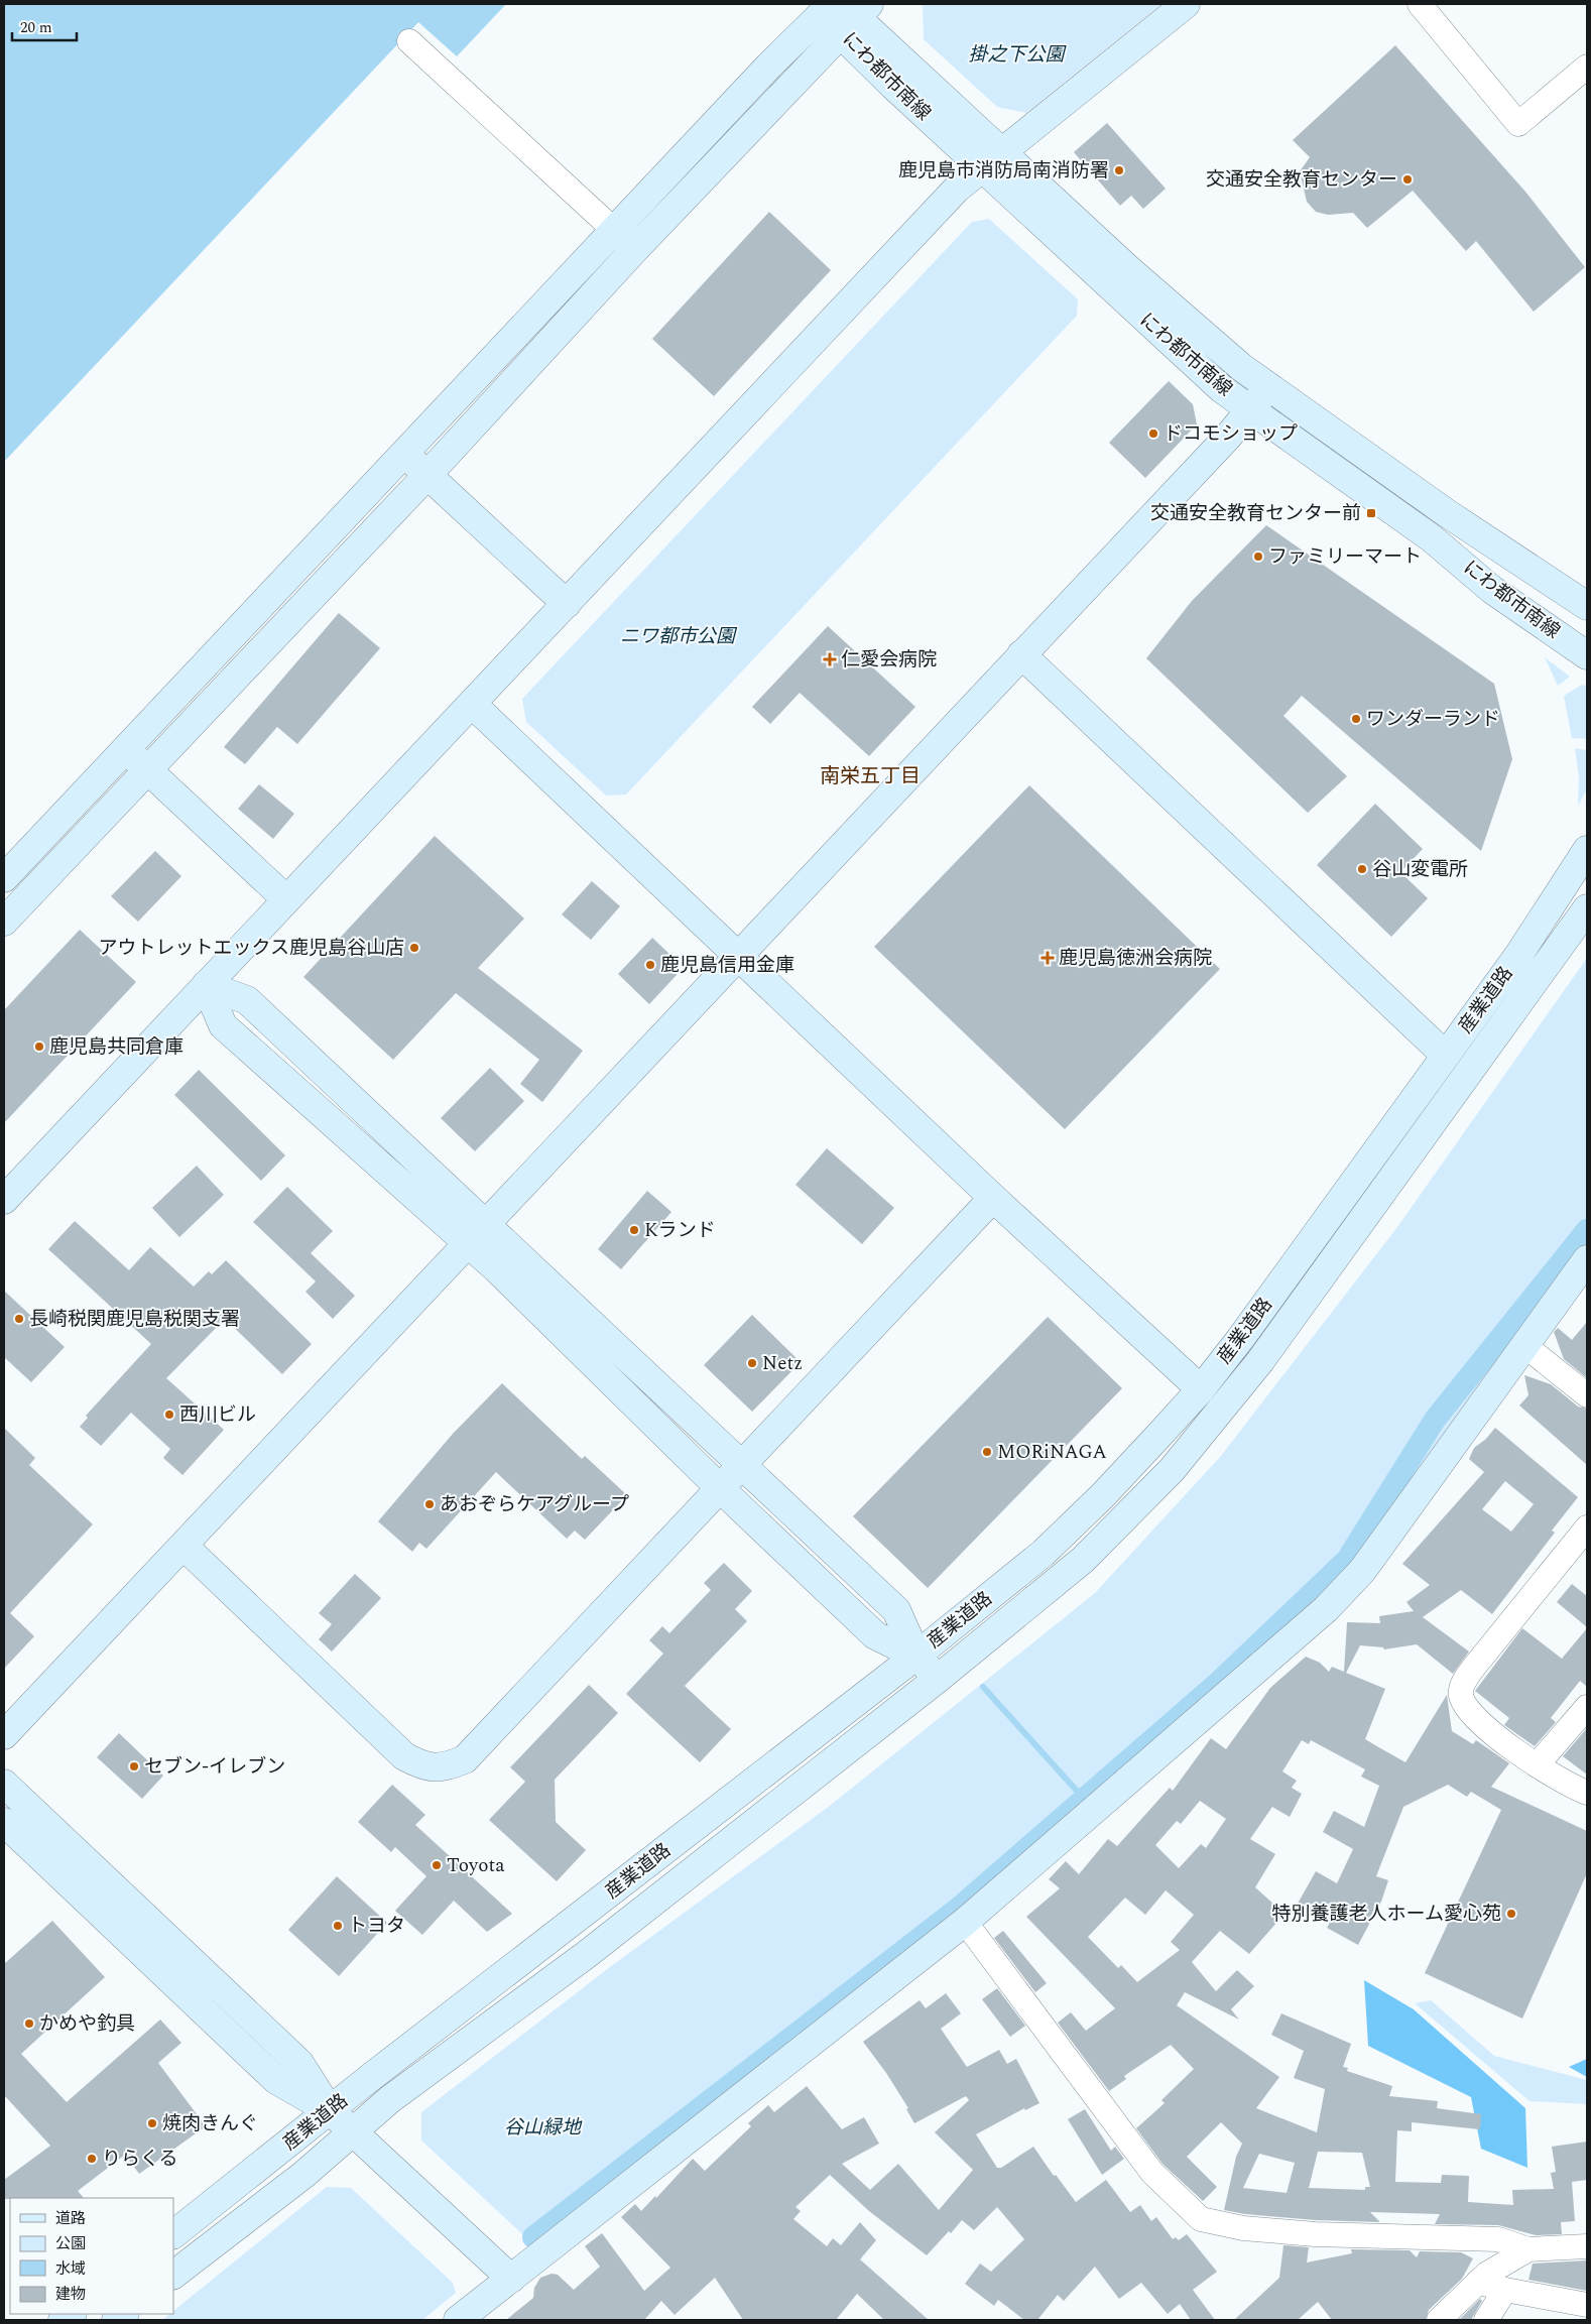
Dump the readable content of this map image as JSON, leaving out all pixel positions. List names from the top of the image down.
{
  "streets": {
    "street": ["にわ都市南線", "産業道路"]
  },
  "districts": ["南栄五丁目"],
  "parks": ["掛之下公園", "ニワ都市公園", "谷山緑地"],
  "places": {
    "other": [
      "鹿児島市消防局南消防署",
      "交通安全教育センター",
      "ドコモショップ",
      "ファミリーマート",
      "ワンダーランド",
      "谷山変電所",
      "アウトレットエックス鹿児島谷山店",
      "鹿児島信用金庫",
      "鹿児島共同倉庫",
      "Kランド",
      "長崎税関鹿児島税関支署",
      "Netz",
      "西川ビル",
      "MORiNAGA",
      "あおぞらケアグループ",
      "セブン-イレブン",
      "Toyota",
      "特別養護老人ホーム愛心苑",
      "トヨタ",
      "かめや釣具",
      "焼肉きんぐ",
      "りらくる"
    ],
    "transit": ["交通安全教育センター前"],
    "health": ["仁愛会病院", "鹿児島徳洲会病院"]
  },
  "legend": [
    "道路",
    "公園",
    "水域",
    "建物"
  ],
  "scale_bar": "20 m"
}
